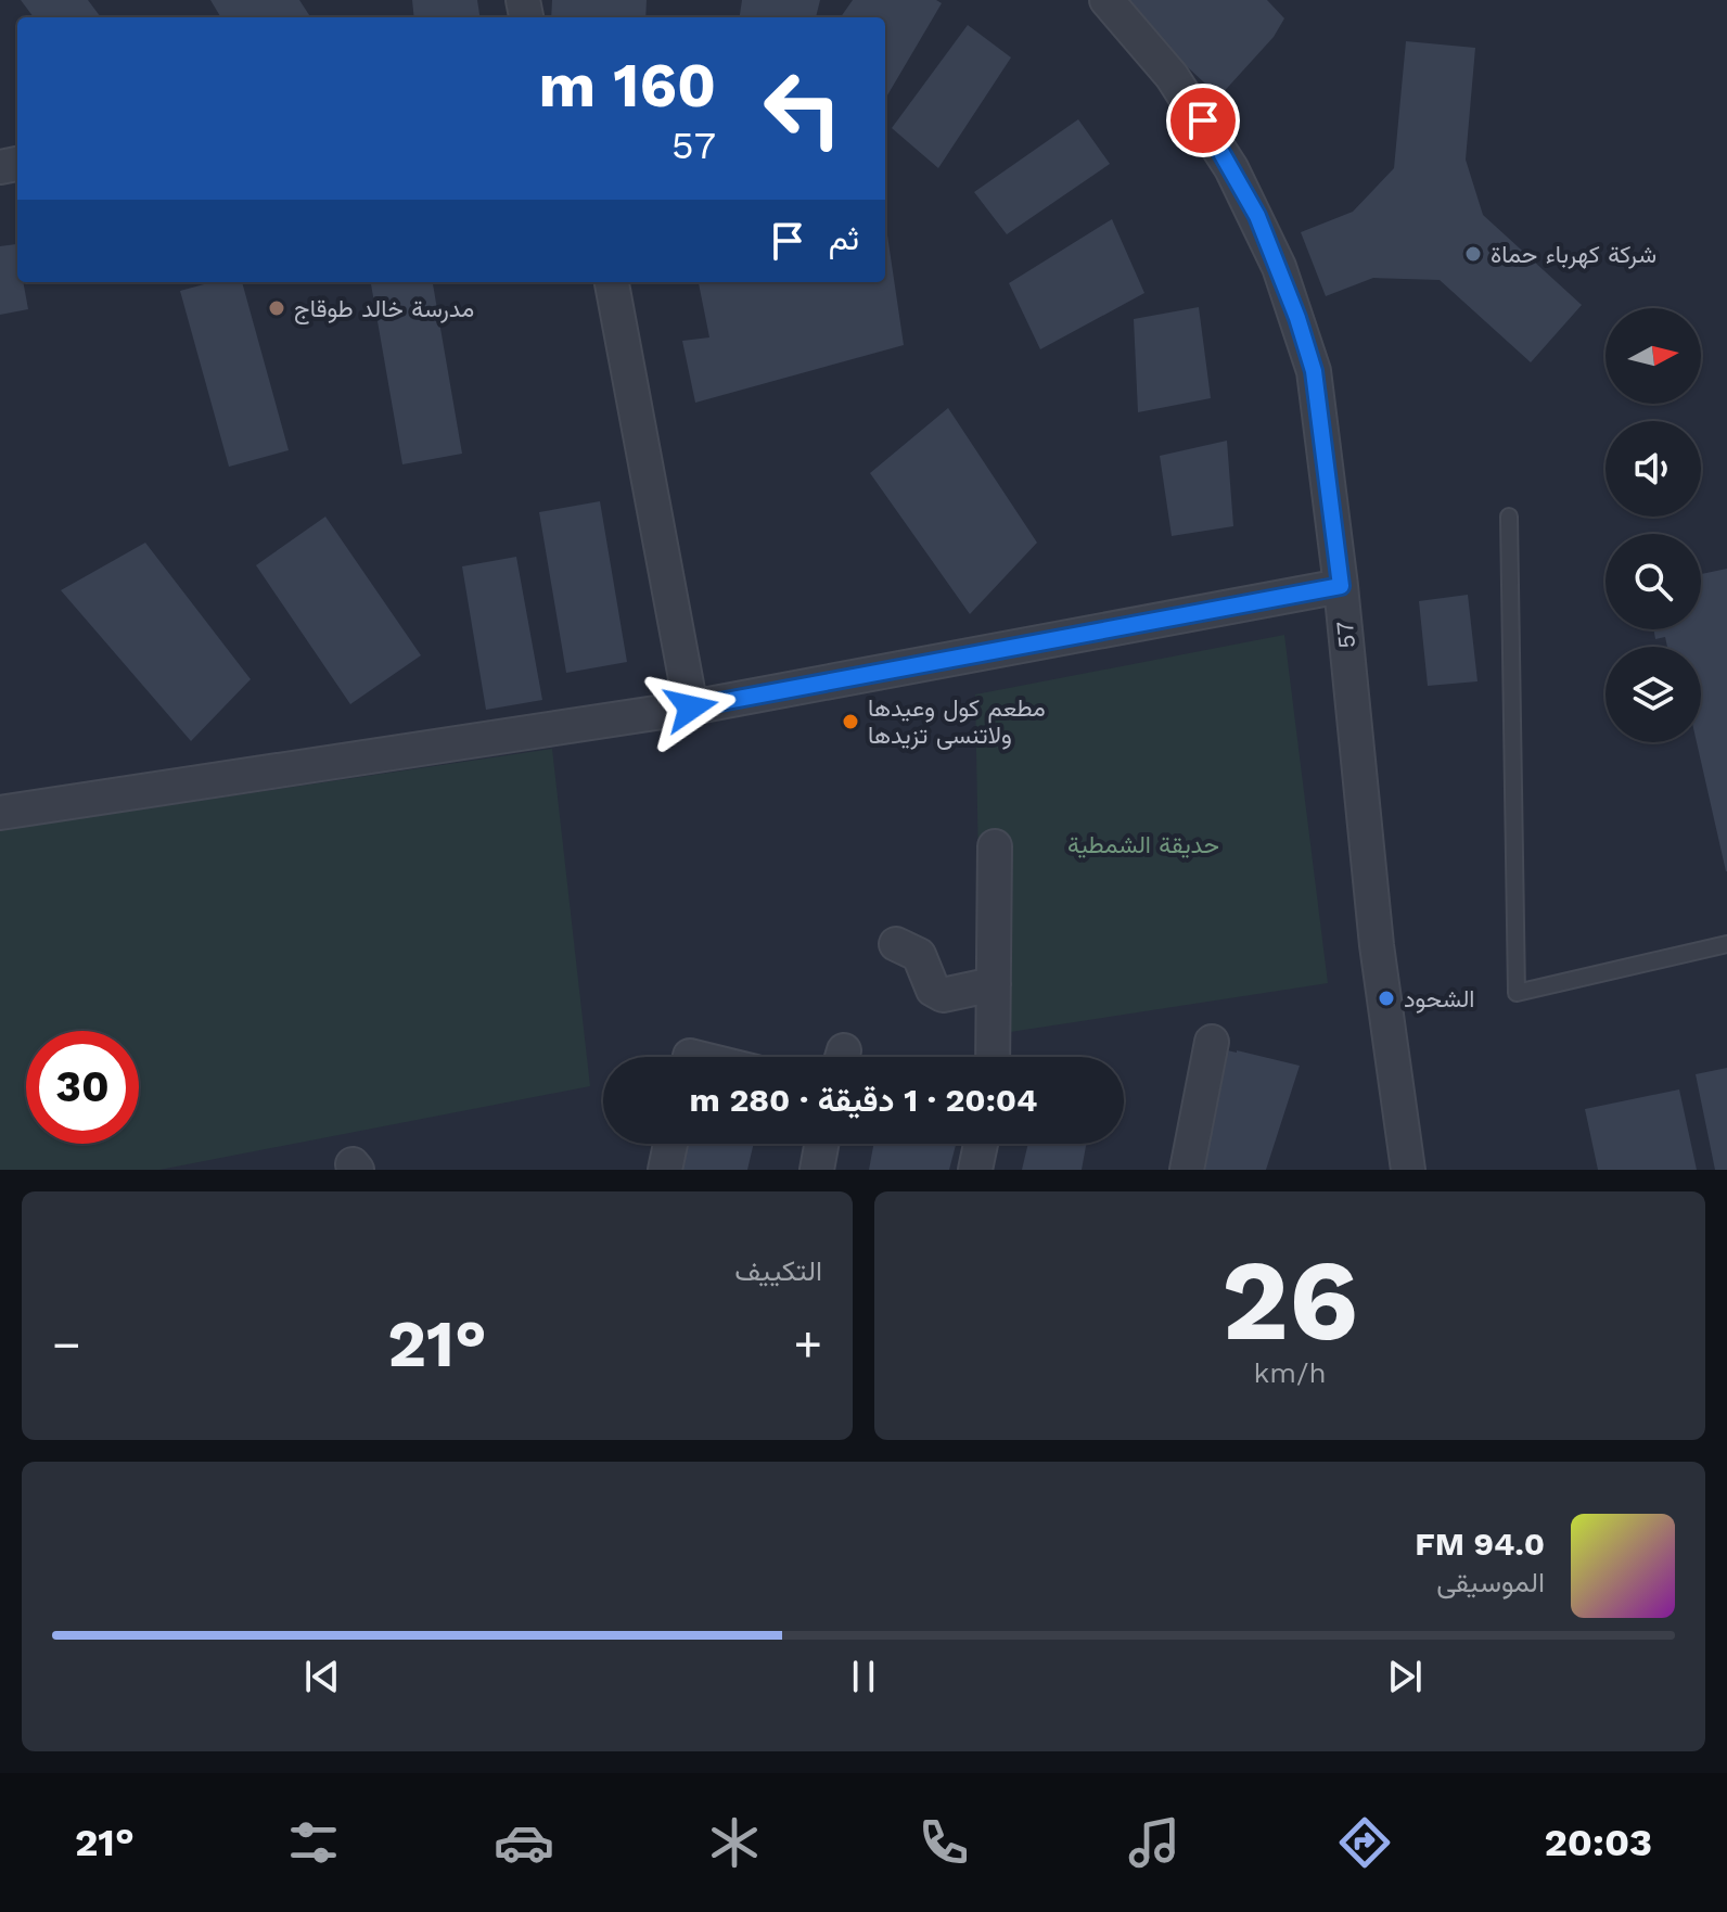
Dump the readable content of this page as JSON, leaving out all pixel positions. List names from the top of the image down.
{
  "streets": {
    "street": ["57"]
  },
  "parks": ["حديقة الشمطية"],
  "places": [
    "شركة كهرباء حماة",
    "مدرسة خالد طوقاج",
    "مطعم كول وعيدها ولاتنسى تزيدها",
    "الشحود"
  ],
  "north": "right",
  "page": {
    "turn": ["160 m", "57"],
    "then": "ثم",
    "limit": "30",
    "trip": "20:04 · 1 دقيقة · 280 m",
    "tile": [
      ["26", "km/h"],
      "التكييف"
    ],
    "heat": ["−", "21°", "+"],
    "song": ["94.0 FM", "الموسيقى"],
    "tabs": ["20:03", "21°"]
  }
}
